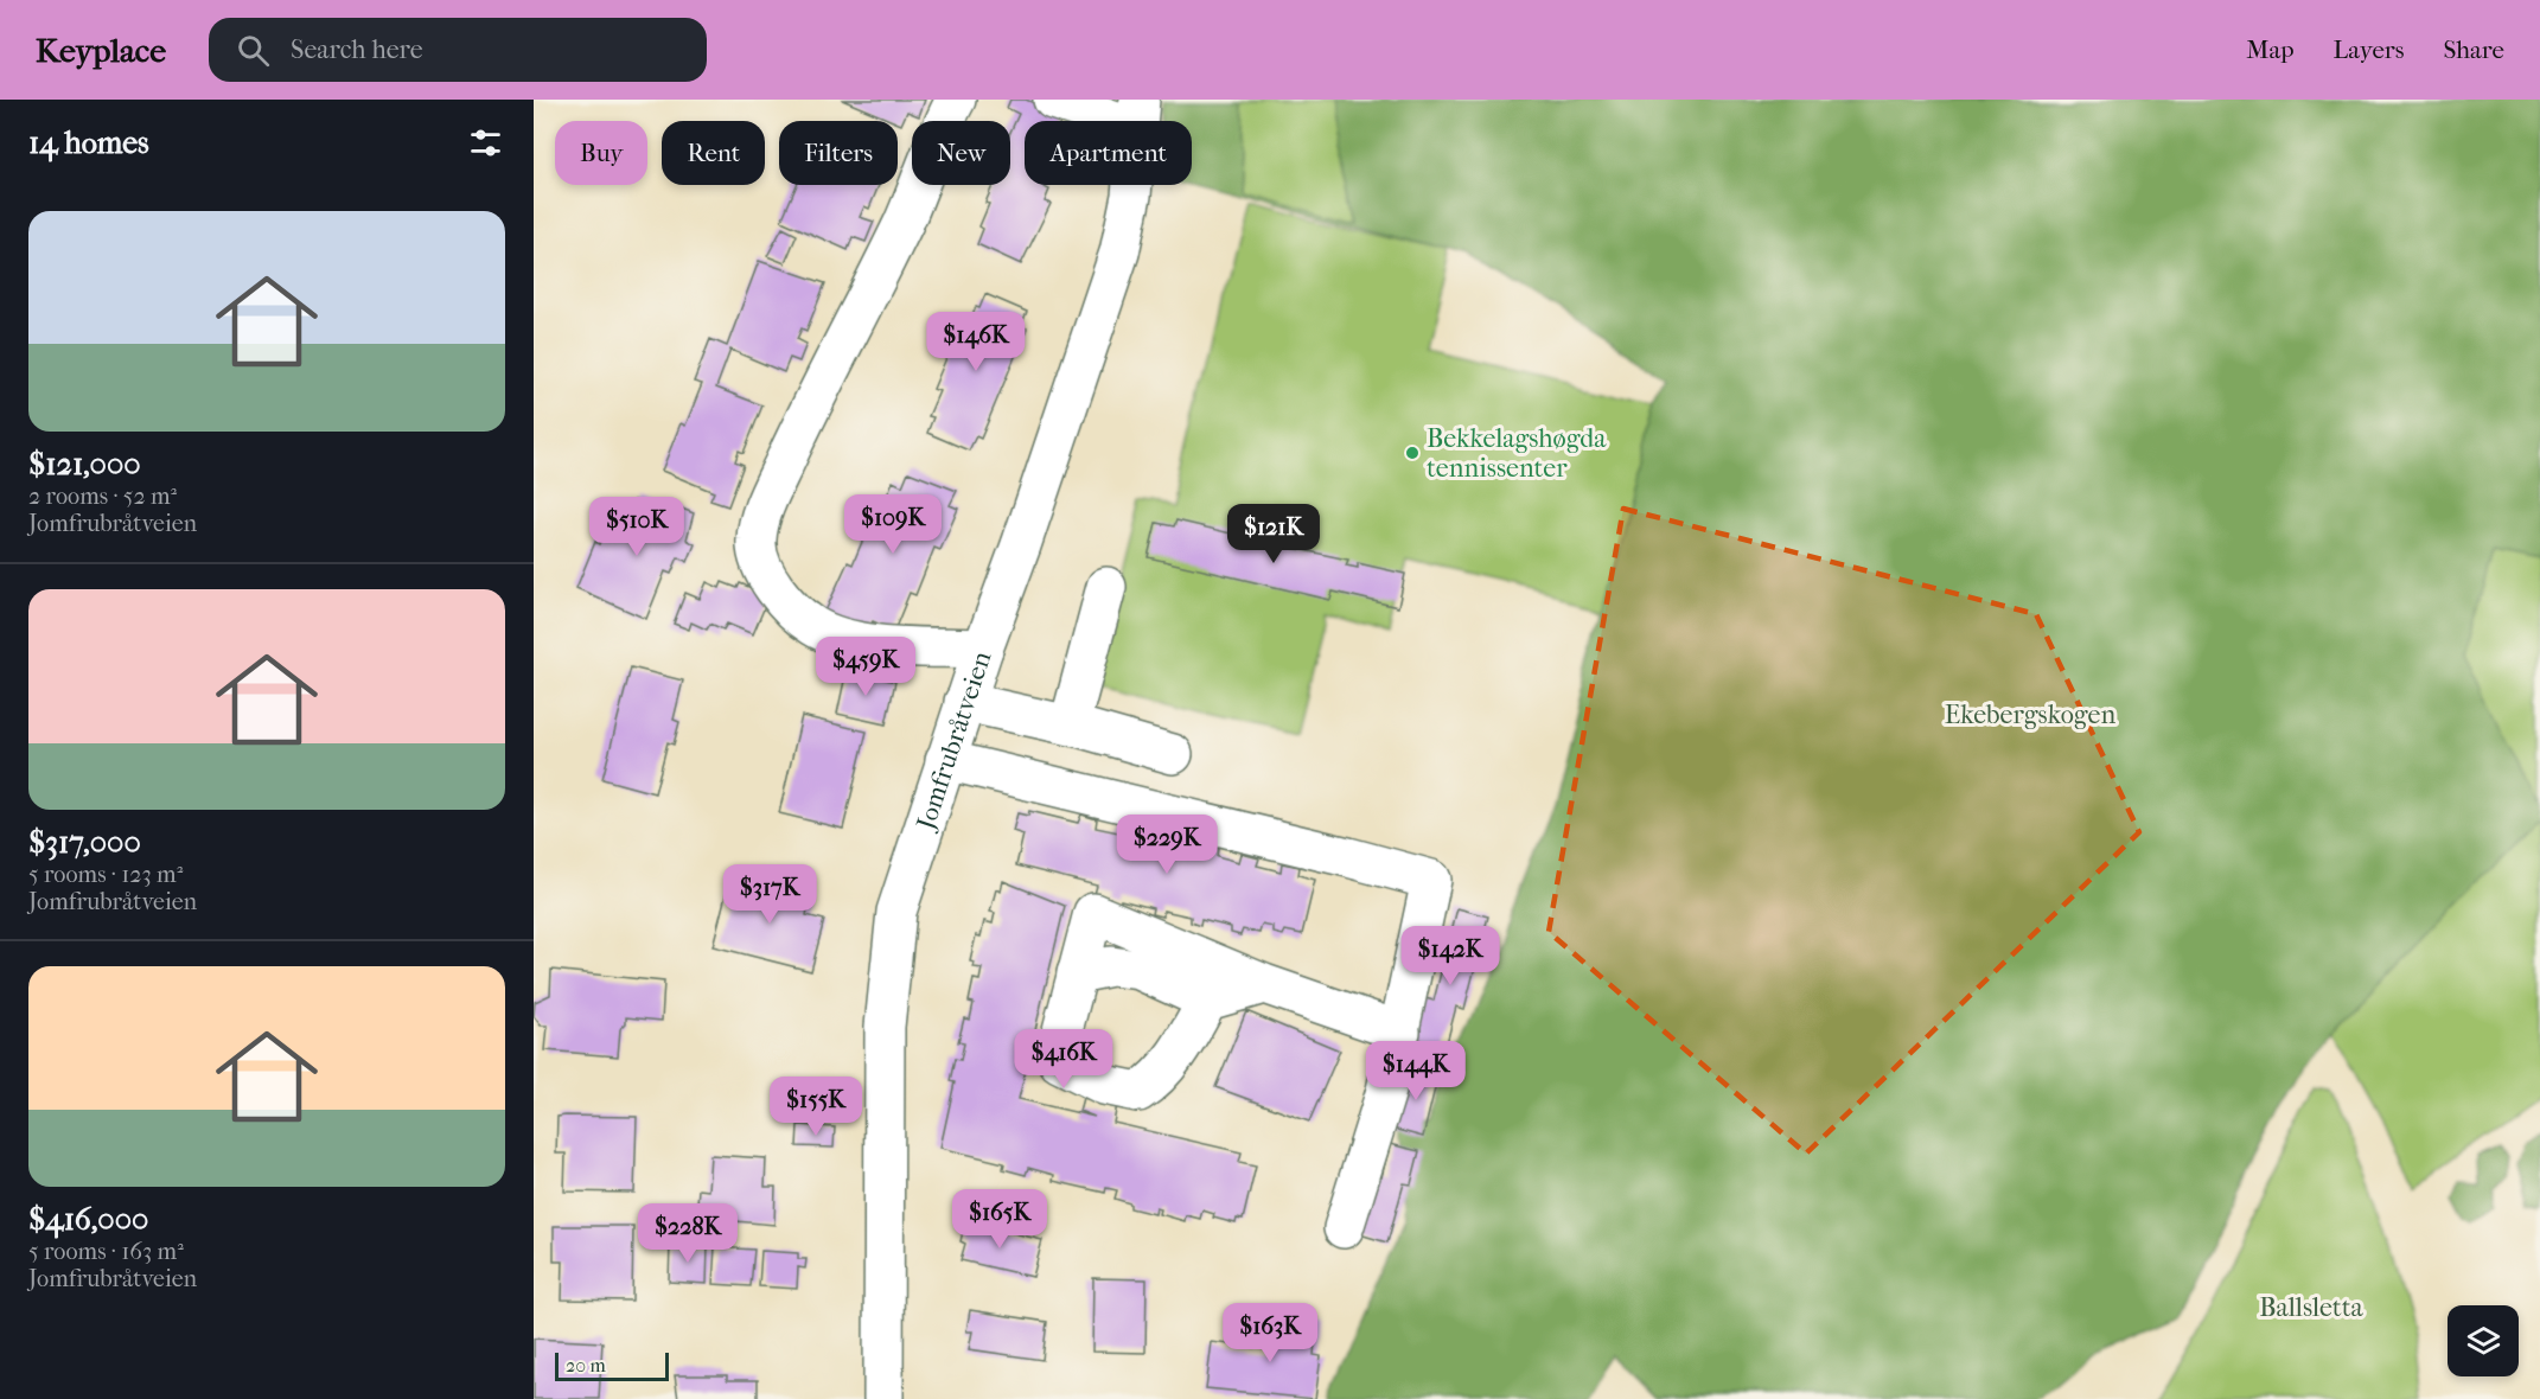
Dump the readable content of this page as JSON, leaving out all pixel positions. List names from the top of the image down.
{
  "streets": {
    "street": ["Jomfrubråtveien"]
  },
  "parks": ["Ekebergskogen", "Ballsletta"],
  "places": ["Bekkelagshøgda tennissenter"],
  "scale_bar": "20 m",
  "page": {
    "header": "Keyplace",
    "search": "Search here",
    "nav": ["Map", "Layers", "Share"],
    "heading": "14 homes",
    "chip": [
      "Buy",
      "Rent",
      "Filters",
      "New",
      "Apartment"
    ],
    "list": [
      {
        "name": "$121,000",
        "note": "2 rooms · 52 m² · Jomfrubråtveien"
      },
      {
        "name": "$317,000",
        "note": "5 rooms · 123 m² · Jomfrubråtveien"
      },
      {
        "name": "$416,000",
        "note": "5 rooms · 163 m² · Jomfrubråtveien"
      }
    ],
    "price": [
      "$146K",
      "$109K",
      "$510K",
      "$121K",
      "$459K",
      "$229K",
      "$317K",
      "$142K",
      "$416K",
      "$144K",
      "$155K",
      "$165K",
      "$228K",
      "$163K"
    ],
    "scale": "20 m"
  }
}
